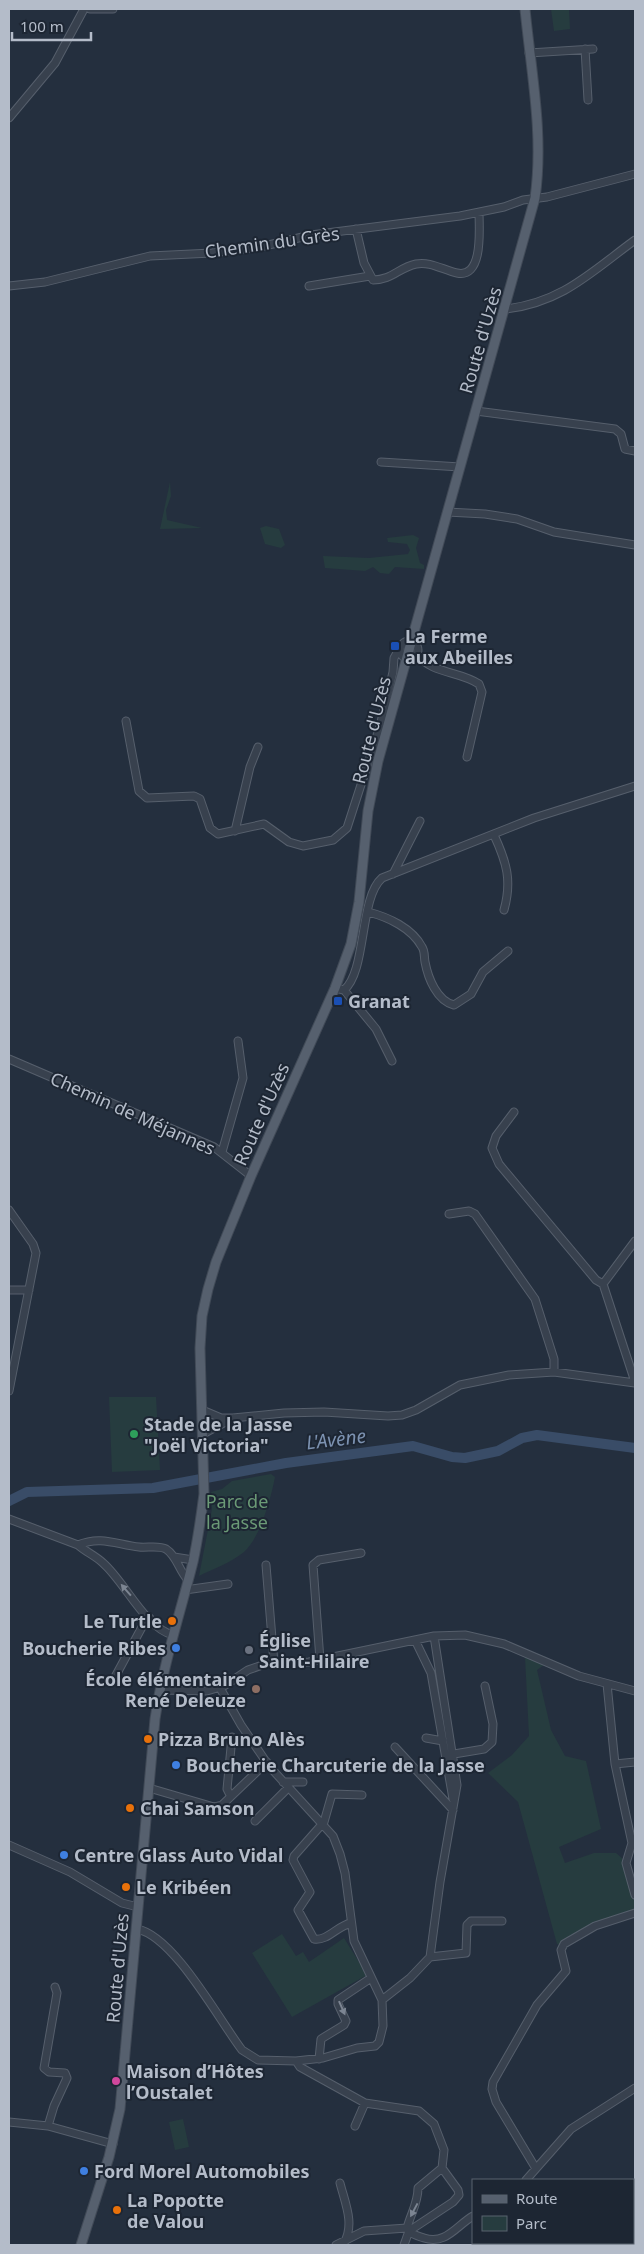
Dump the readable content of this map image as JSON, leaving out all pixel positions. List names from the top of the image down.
{
  "streets": {
    "main road": ["Route d'Uzès"],
    "street": ["Chemin du Grès", "Chemin de Méjannes"]
  },
  "crossings": [
    ["Chemin du Grès", "Route d'Uzès"],
    ["Route d'Uzès", "Chemin de Méjannes"]
  ],
  "water": ["L'Avène"],
  "parks": ["Parc de la Jasse"],
  "places": {
    "transit": ["La Ferme aux Abeilles", "Granat"],
    "other": [
      "Stade de la Jasse \"Joël Victoria\"",
      "Le Turtle",
      "Boucherie Ribes",
      "Église Saint-Hilaire",
      "École élémentaire René Deleuze",
      "Pizza Bruno Alès",
      "Boucherie Charcuterie de la Jasse",
      "Chai Samson",
      "Centre Glass Auto Vidal",
      "Le Kribéen",
      "Maison d’Hôtes l’Oustalet",
      "Ford Morel Automobiles",
      "La Popotte de Valou"
    ]
  },
  "legend": ["Route", "Parc"],
  "scale_bar": "100 m"
}
